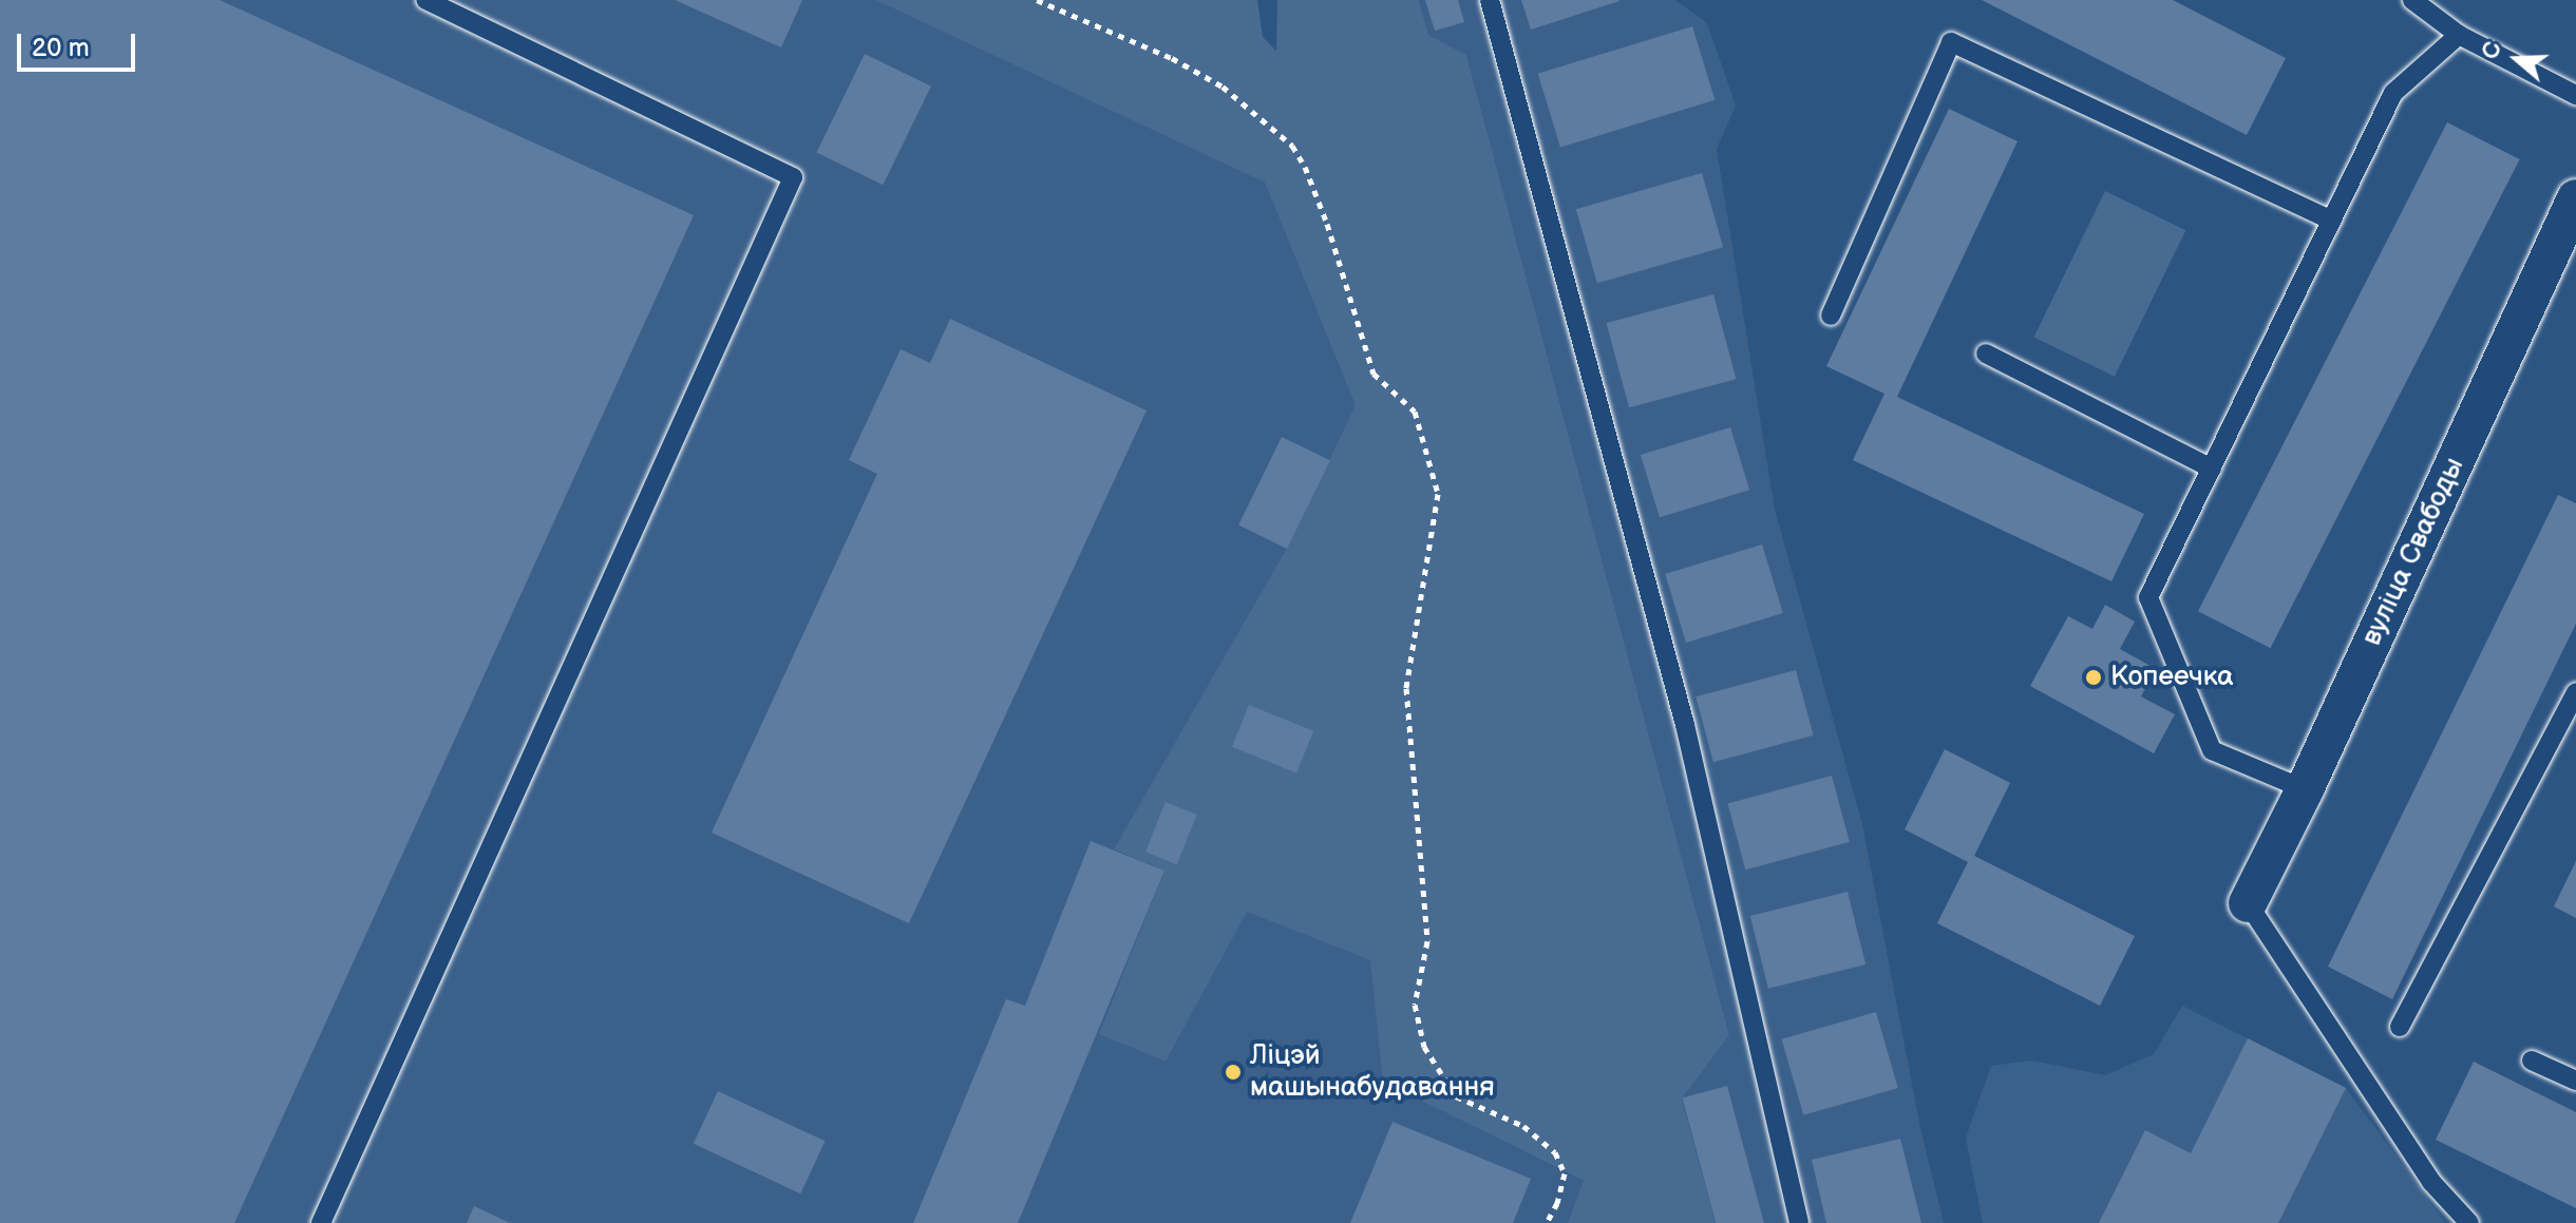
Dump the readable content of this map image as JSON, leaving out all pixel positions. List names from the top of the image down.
{
  "streets": {
    "street": ["вуліца Свабоды"]
  },
  "places": ["Копеечка", "Ліцэй машынабудавання"],
  "scale_bar": "20 m",
  "north": "left"
}
